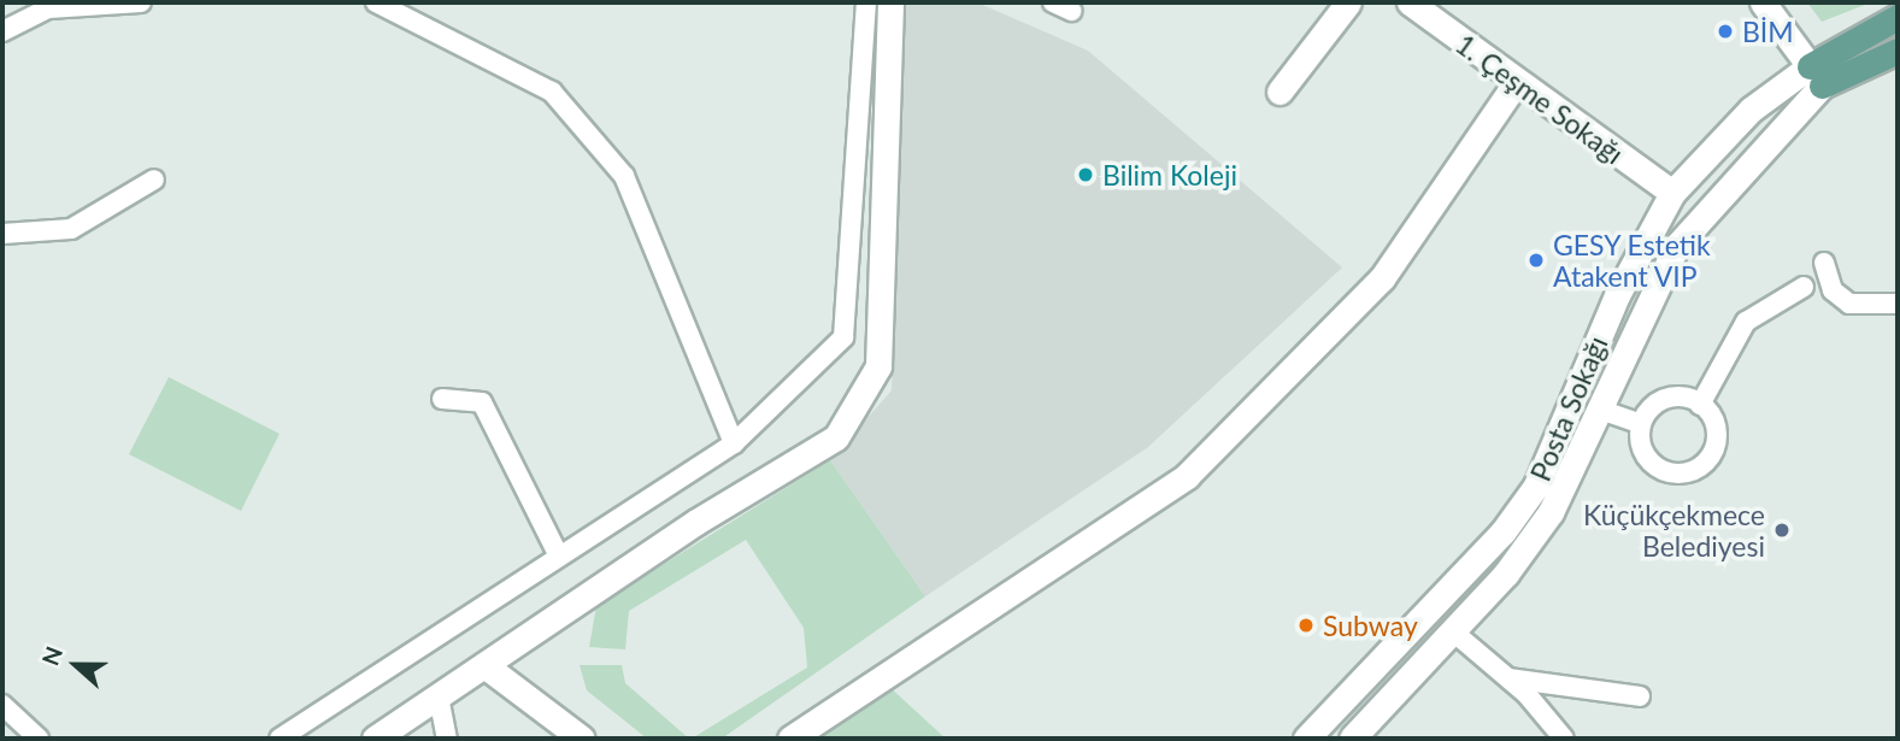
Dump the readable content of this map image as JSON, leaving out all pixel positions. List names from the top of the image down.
{
  "streets": {
    "street": ["1. Çeşme Sokağı", "Posta Sokağı"]
  },
  "crossings": [
    ["1. Çeşme Sokağı", "Posta Sokağı"]
  ],
  "places": [
    "BİM",
    "Bilim Koleji",
    "GESY Estetik Atakent VIP",
    "Küçükçekmece Belediyesi",
    "Subway"
  ],
  "north": "left"
}
